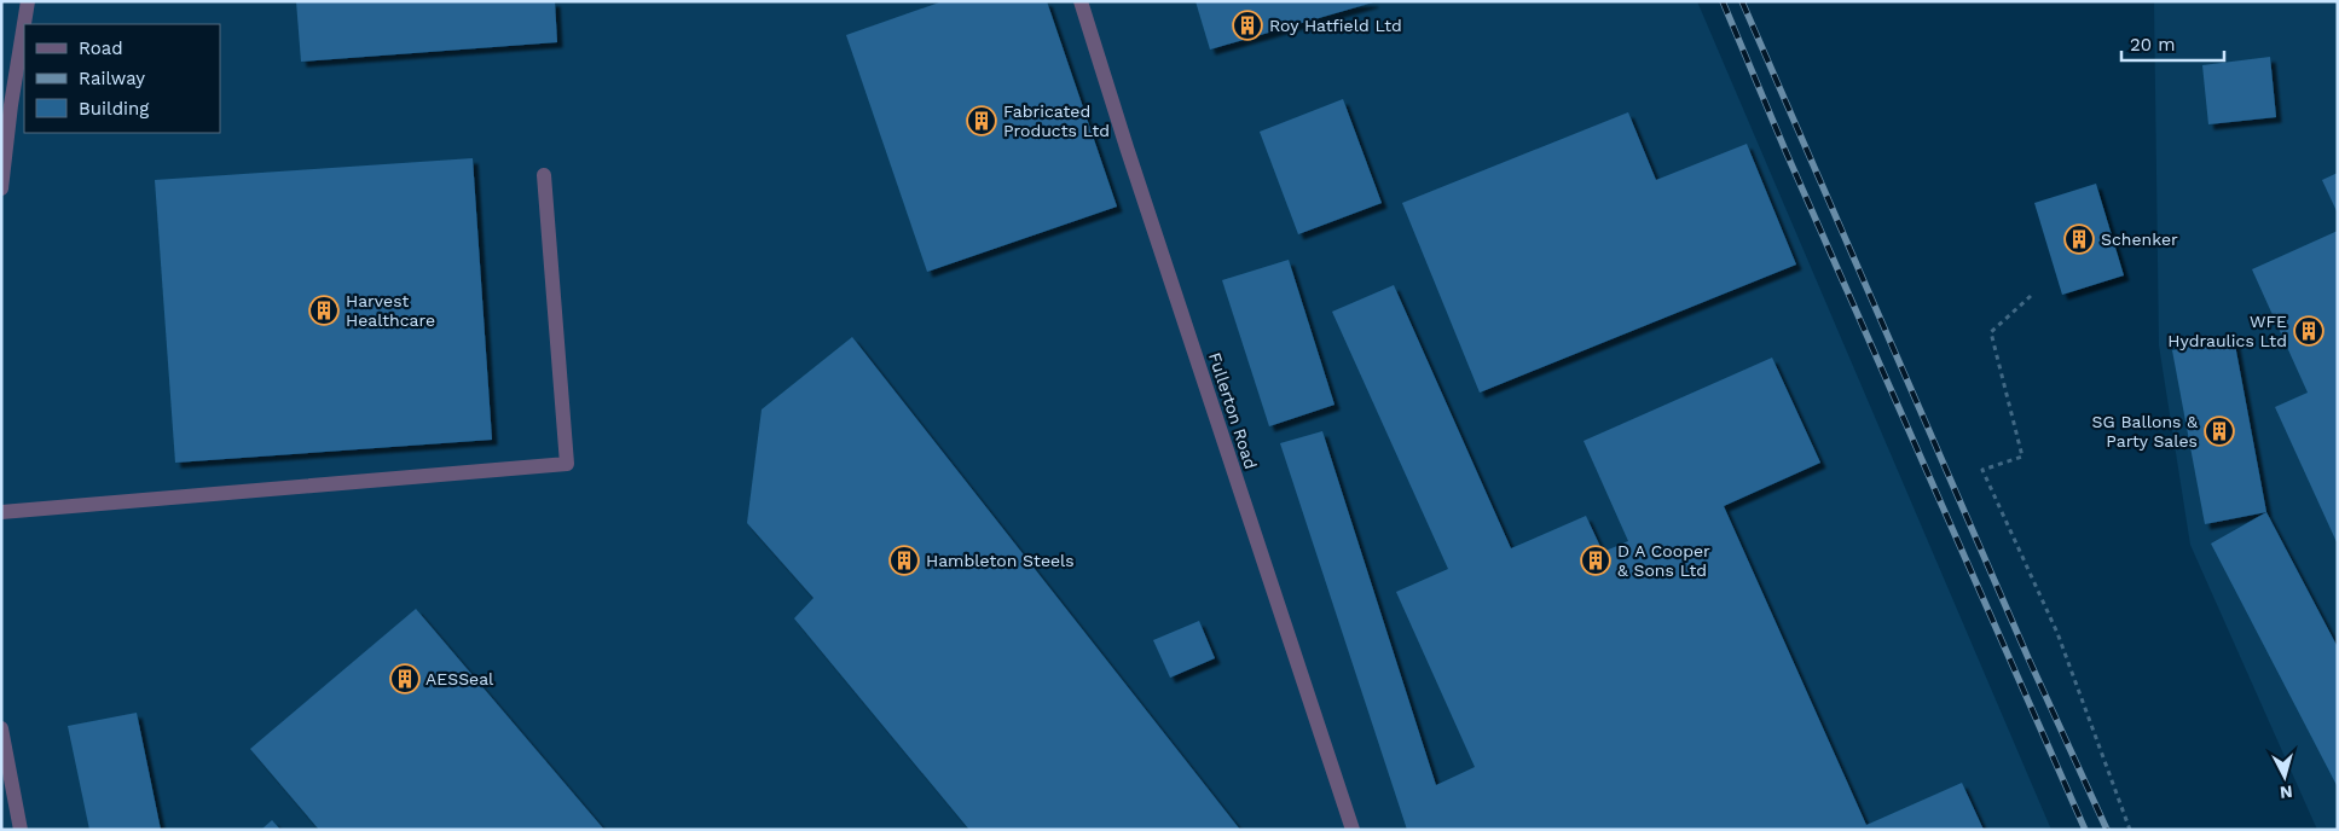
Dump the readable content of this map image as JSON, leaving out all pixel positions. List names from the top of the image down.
{
  "streets": {
    "street": ["Fullerton Road"]
  },
  "places": {
    "building": [
      "Roy Hatfield Ltd",
      "Fabricated Products Ltd",
      "Schenker",
      "Harvest Healthcare",
      "WFE Hydraulics Ltd",
      "SG Ballons & Party Sales",
      "Hambleton Steels",
      "D A Cooper & Sons Ltd",
      "AESSeal"
    ]
  },
  "legend": ["Road", "Railway", "Building"],
  "scale_bar": "20 m",
  "north": "bottom"
}
